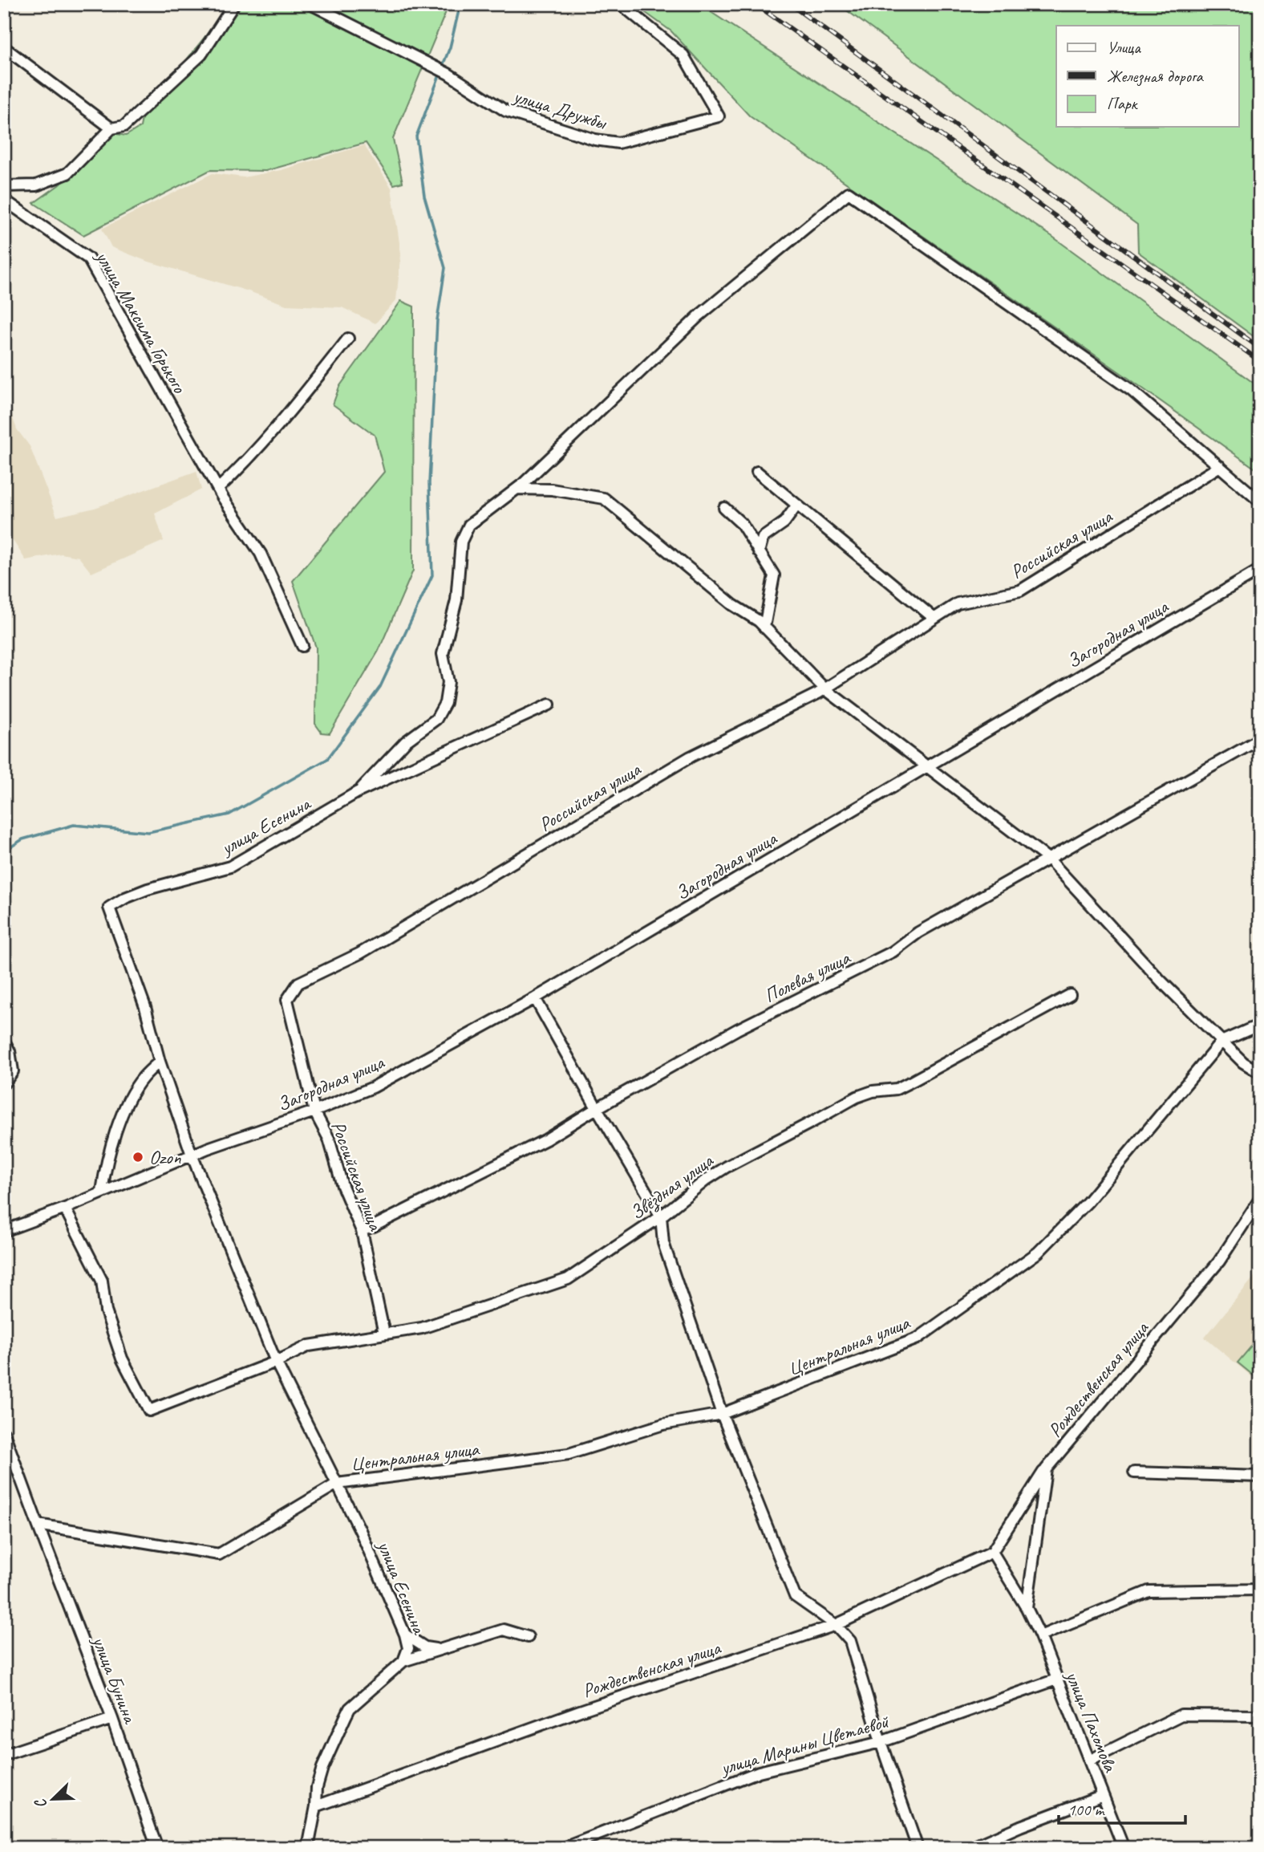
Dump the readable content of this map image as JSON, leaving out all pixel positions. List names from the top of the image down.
{
  "streets": {
    "street": [
      "улица Дружбы",
      "улица Максима Горького",
      "Российская улица",
      "Загородная улица",
      "улица Есенина",
      "Полевая улица",
      "Звёздная улица",
      "Центральная улица",
      "Рождественская улица",
      "улица Бунина",
      "улица Пахомова",
      "улица Марины Цветаевой"
    ]
  },
  "crossings": [
    ["Российская улица", "Загородная улица"],
    ["Российская улица", "Полевая улица"],
    ["Российская улица", "Звёздная улица"],
    ["Загородная улица", "улица Есенина"],
    ["улица Есенина", "Звёздная улица"],
    ["улица Есенина", "Центральная улица"],
    ["улица Есенина", "Рождественская улица"],
    ["Рождественская улица", "улица Пахомова"],
    ["улица Пахомова", "улица Марины Цветаевой"]
  ],
  "places": ["Ozon"],
  "legend": ["Улица", "Железная дорога", "Парк"],
  "scale_bar": "100 m",
  "north": "bottom left"
}
